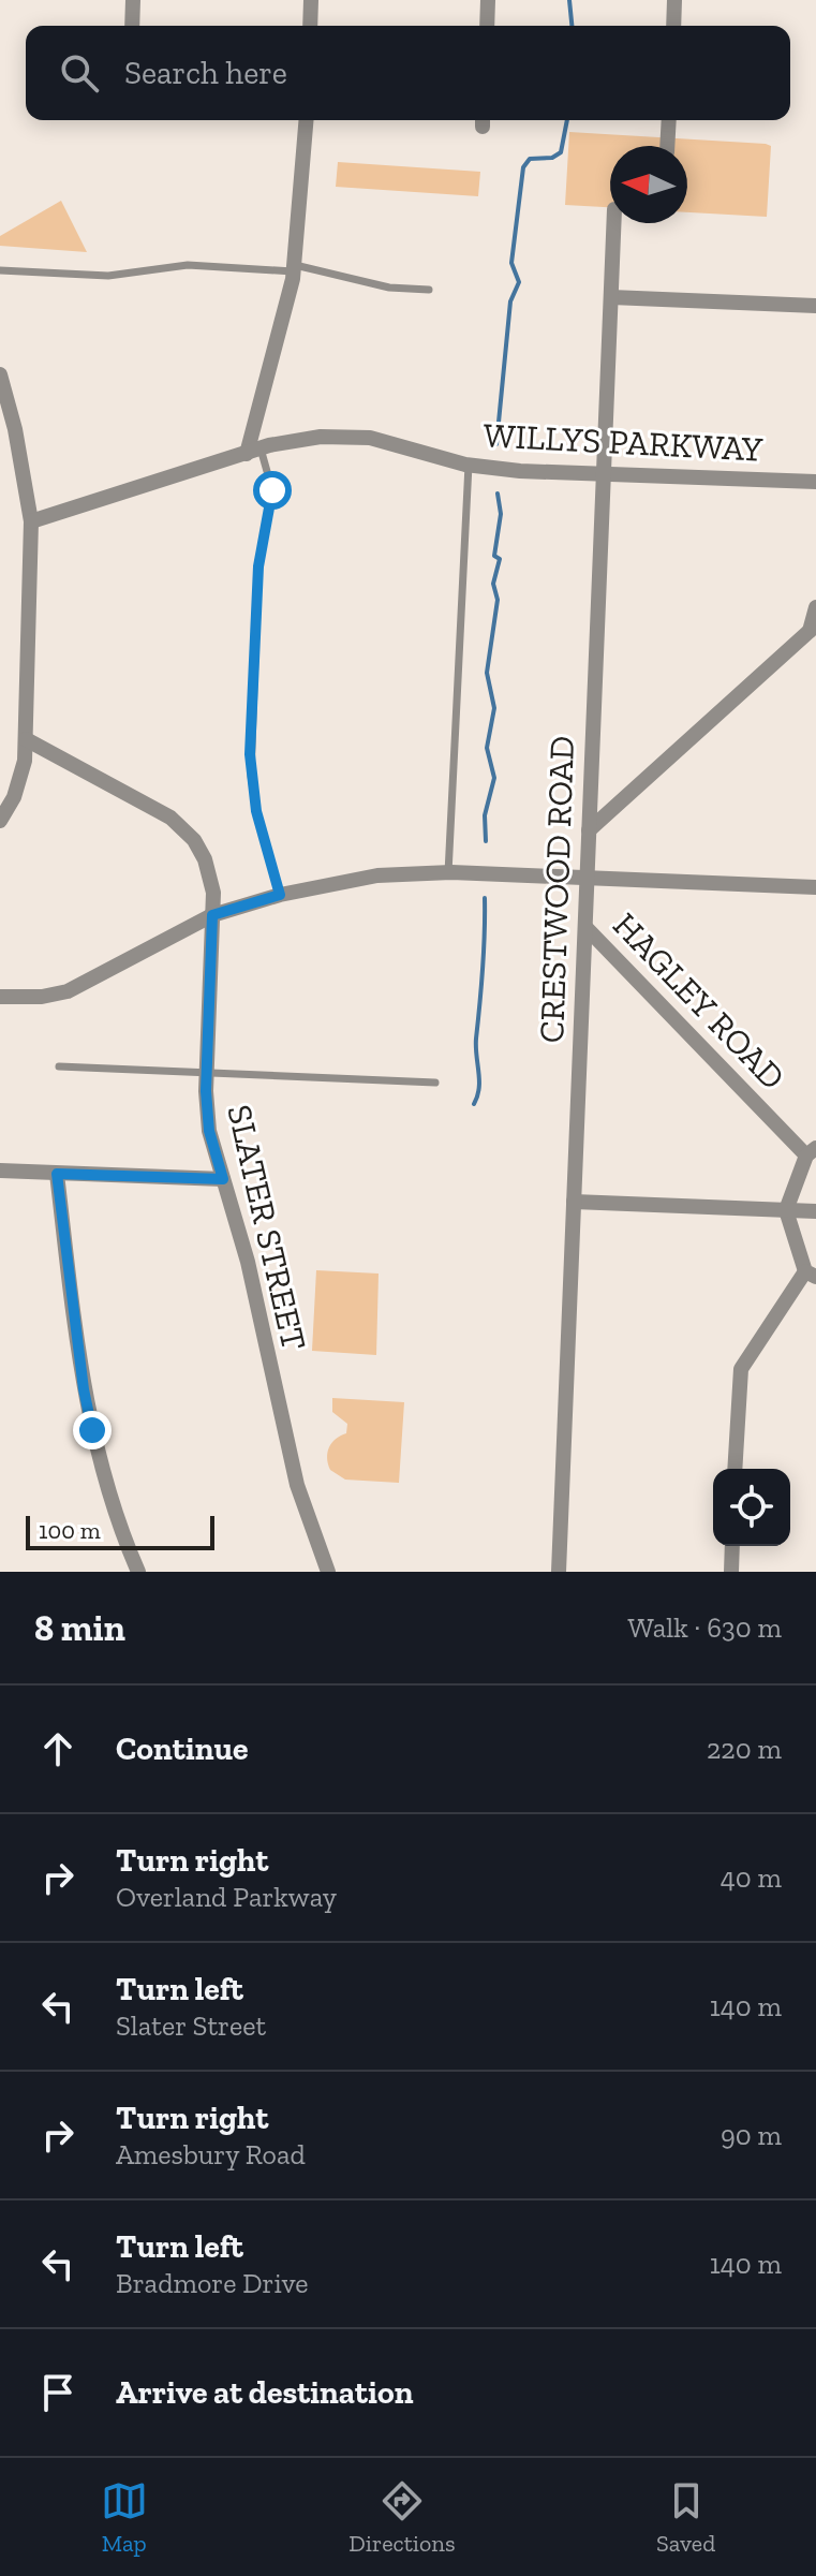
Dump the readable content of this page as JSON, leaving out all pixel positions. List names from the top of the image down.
{
  "streets": {
    "street": [
      "WILLYS PARKWAY",
      "CRESTWOOD ROAD",
      "HAGLEY ROAD",
      "SLATER STREET"
    ]
  },
  "crossings": [
    ["WILLYS PARKWAY", "CRESTWOOD ROAD"],
    ["CRESTWOOD ROAD", "HAGLEY ROAD"]
  ],
  "scale_bar": "100 m",
  "north": "left",
  "page": {
    "search": "Search here",
    "scale": "100 m",
    "heading": ["8 min", "Walk · 630 m"],
    "list": [
      ["Continue", "220 m"],
      ["Turn right", "Overland Parkway", "40 m"],
      ["Turn left", "Slater Street", "140 m"],
      ["Turn right", "Amesbury Road", "90 m"],
      ["Turn left", "Bradmore Drive", "140 m"],
      "Arrive at destination"
    ],
    "nav": ["Map", "Directions", "Saved"]
  }
}
